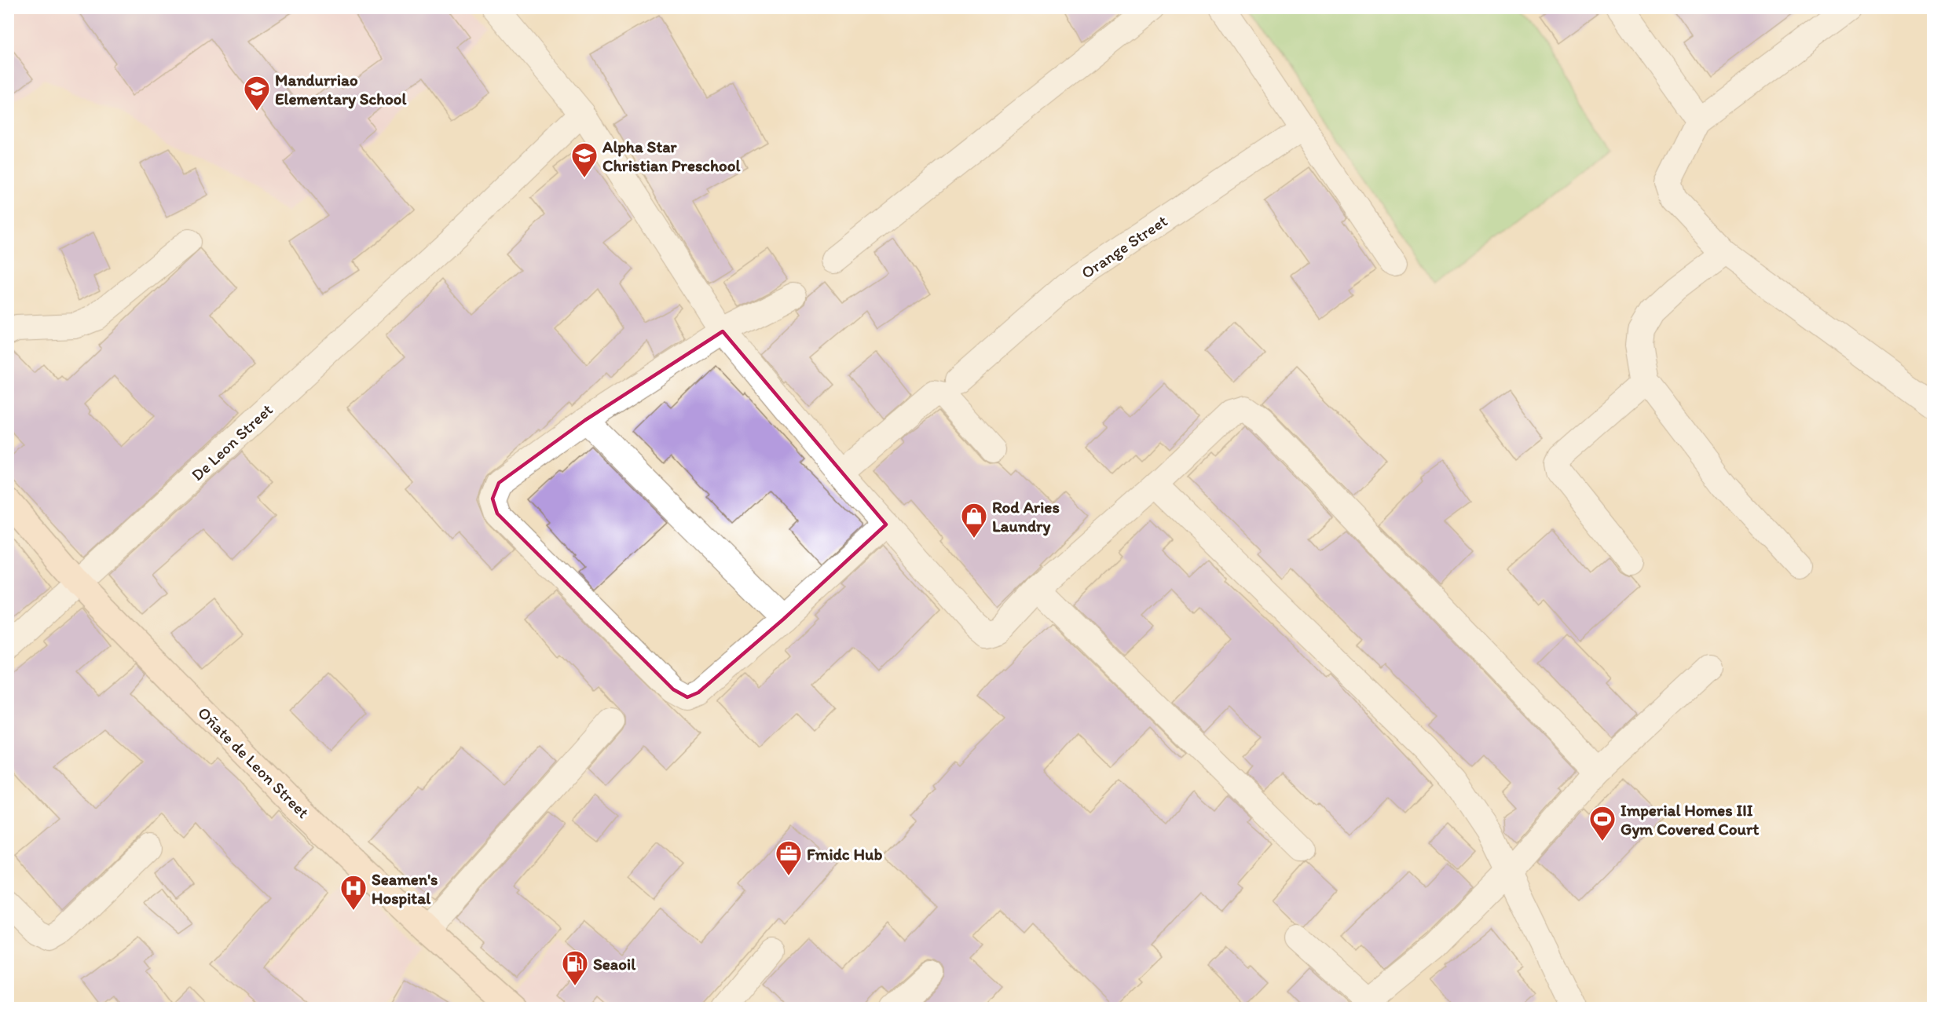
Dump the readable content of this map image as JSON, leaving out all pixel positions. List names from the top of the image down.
{
  "streets": {
    "main road": ["Oñate de Leon Street"],
    "street": ["Orange Street", "De Leon Street"]
  },
  "crossings": [
    ["De Leon Street", "Oñate de Leon Street"]
  ],
  "places": {
    "school or university": ["Mandurriao Elementary School", "Alpha Star Christian Preschool"],
    "shop": ["Rod Aries Laundry"],
    "sports": ["Imperial Homes III Gym Covered Court"],
    "office": ["Fmidc Hub"],
    "hospital": ["Seamen's Hospital"],
    "fuel station": ["Seaoil"]
  }
}
